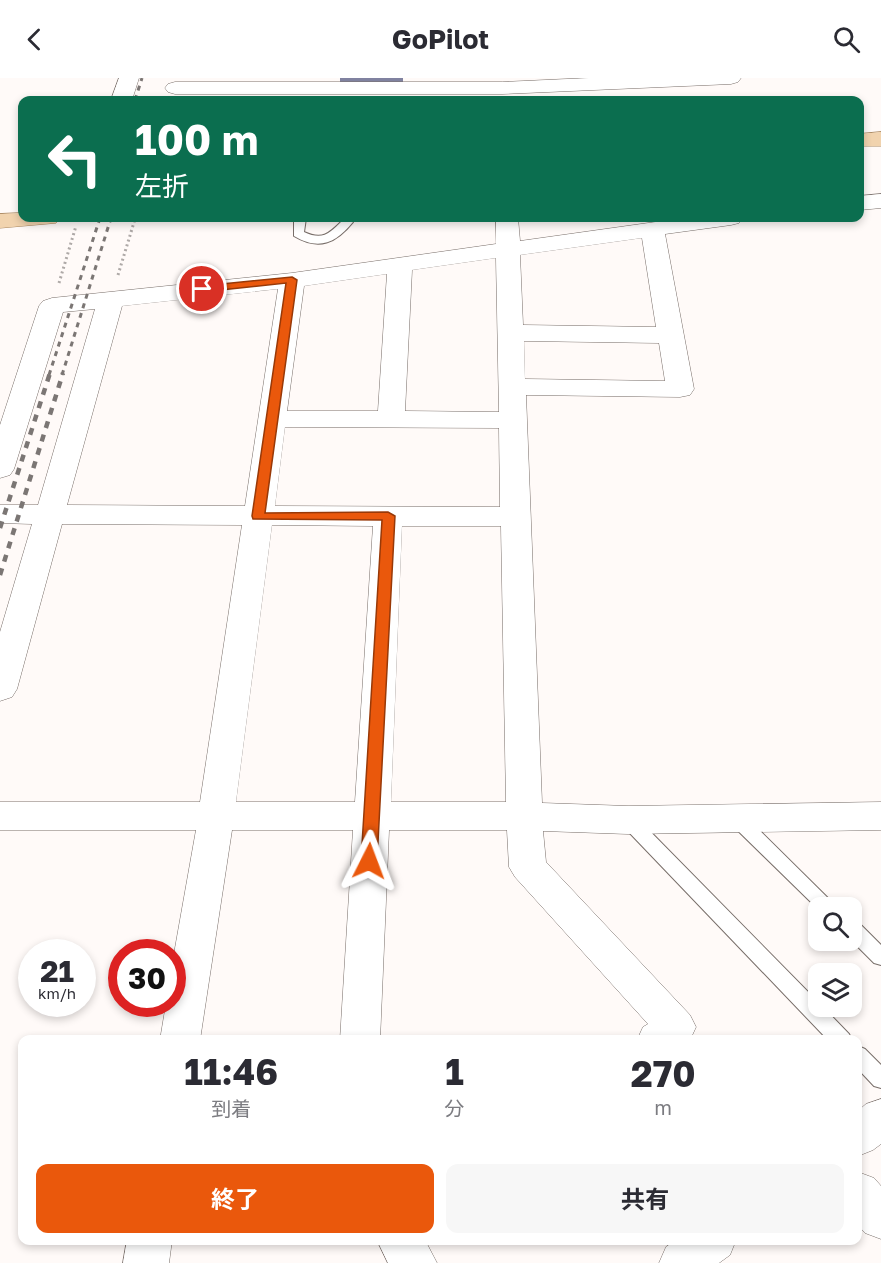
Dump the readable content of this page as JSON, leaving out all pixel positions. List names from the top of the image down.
{
  "page": {
    "header": "GoPilot",
    "turn": ["100 m", "左折"],
    "speed": "21 km/h",
    "limit": "30",
    "eta": [
      "11:46",
      "到着",
      "1",
      "分",
      "270",
      "m"
    ],
    "buttons": ["終了", "共有"]
  }
}
